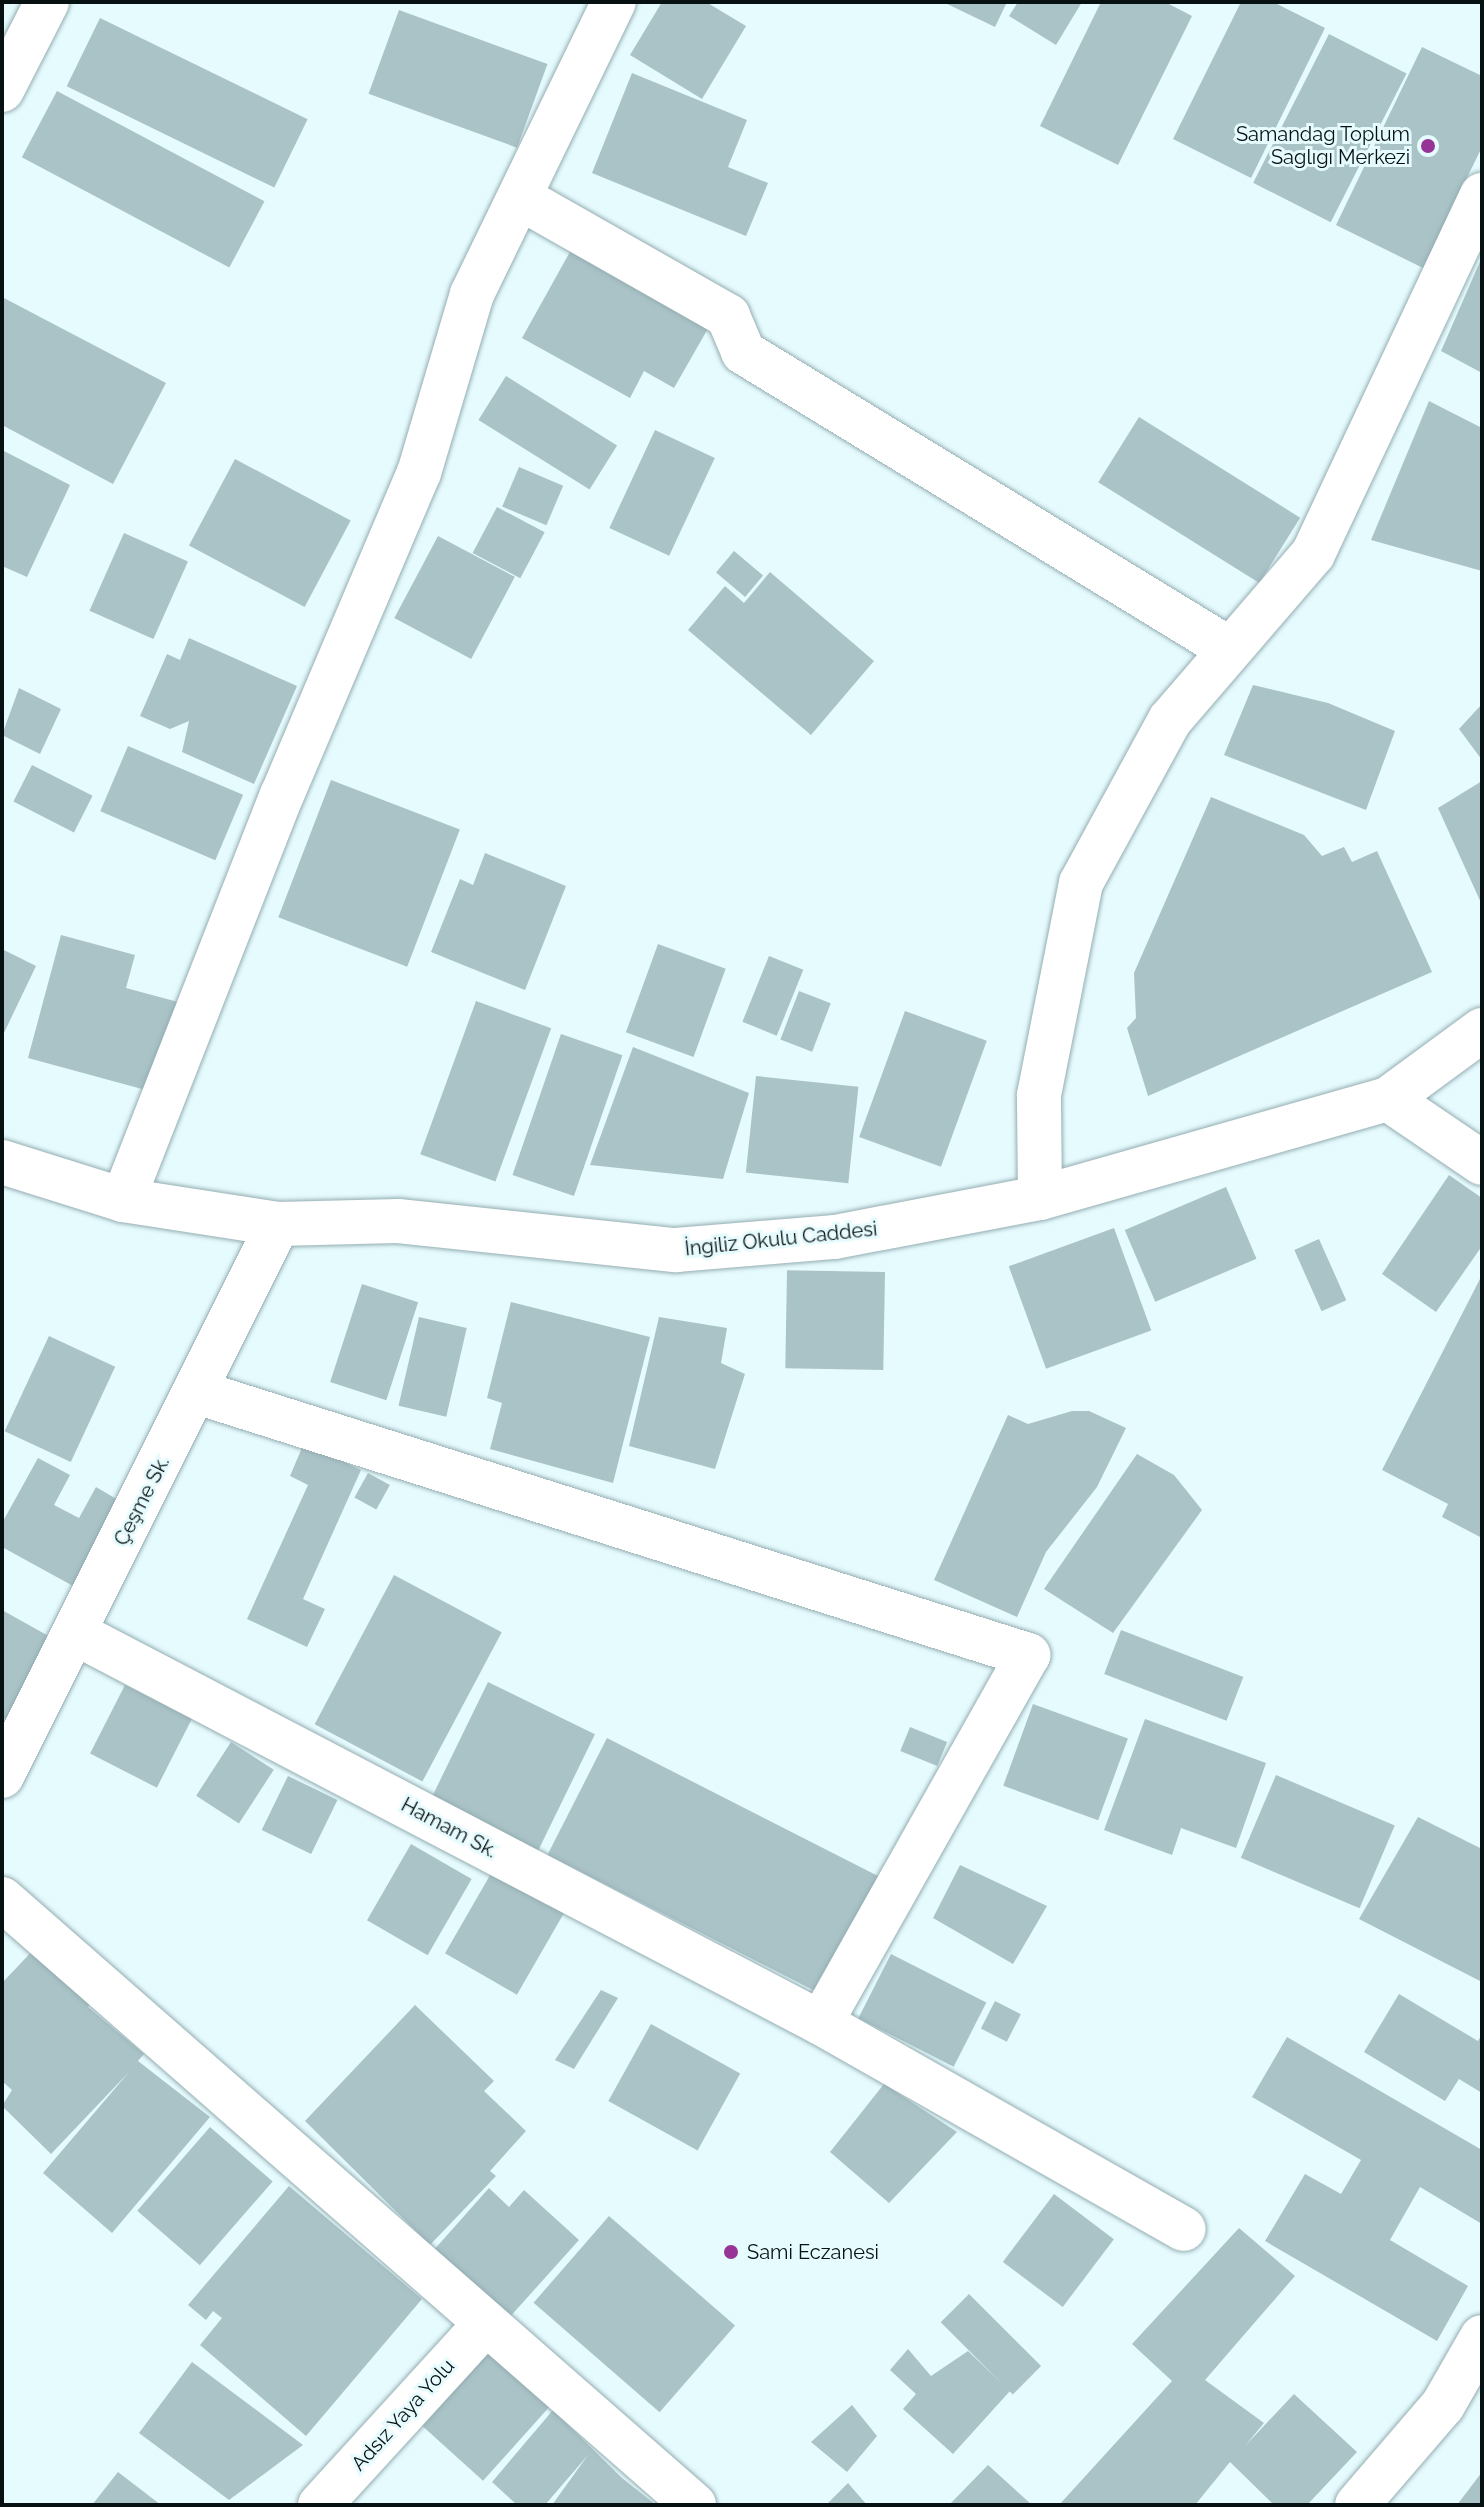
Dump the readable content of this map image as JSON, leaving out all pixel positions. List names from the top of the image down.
{
  "streets": {
    "street": [
      "İngiliz Okulu Caddesi",
      "Çeşme Sk.",
      "Hamam Sk.",
      "Adsız Yaya Yolu"
    ]
  },
  "crossings": [
    ["İngiliz Okulu Caddesi", "Çeşme Sk."],
    ["Çeşme Sk.", "Hamam Sk."]
  ],
  "places": ["Samandag Toplum Saglıgı Merkezi", "Sami Eczanesi"]
}
